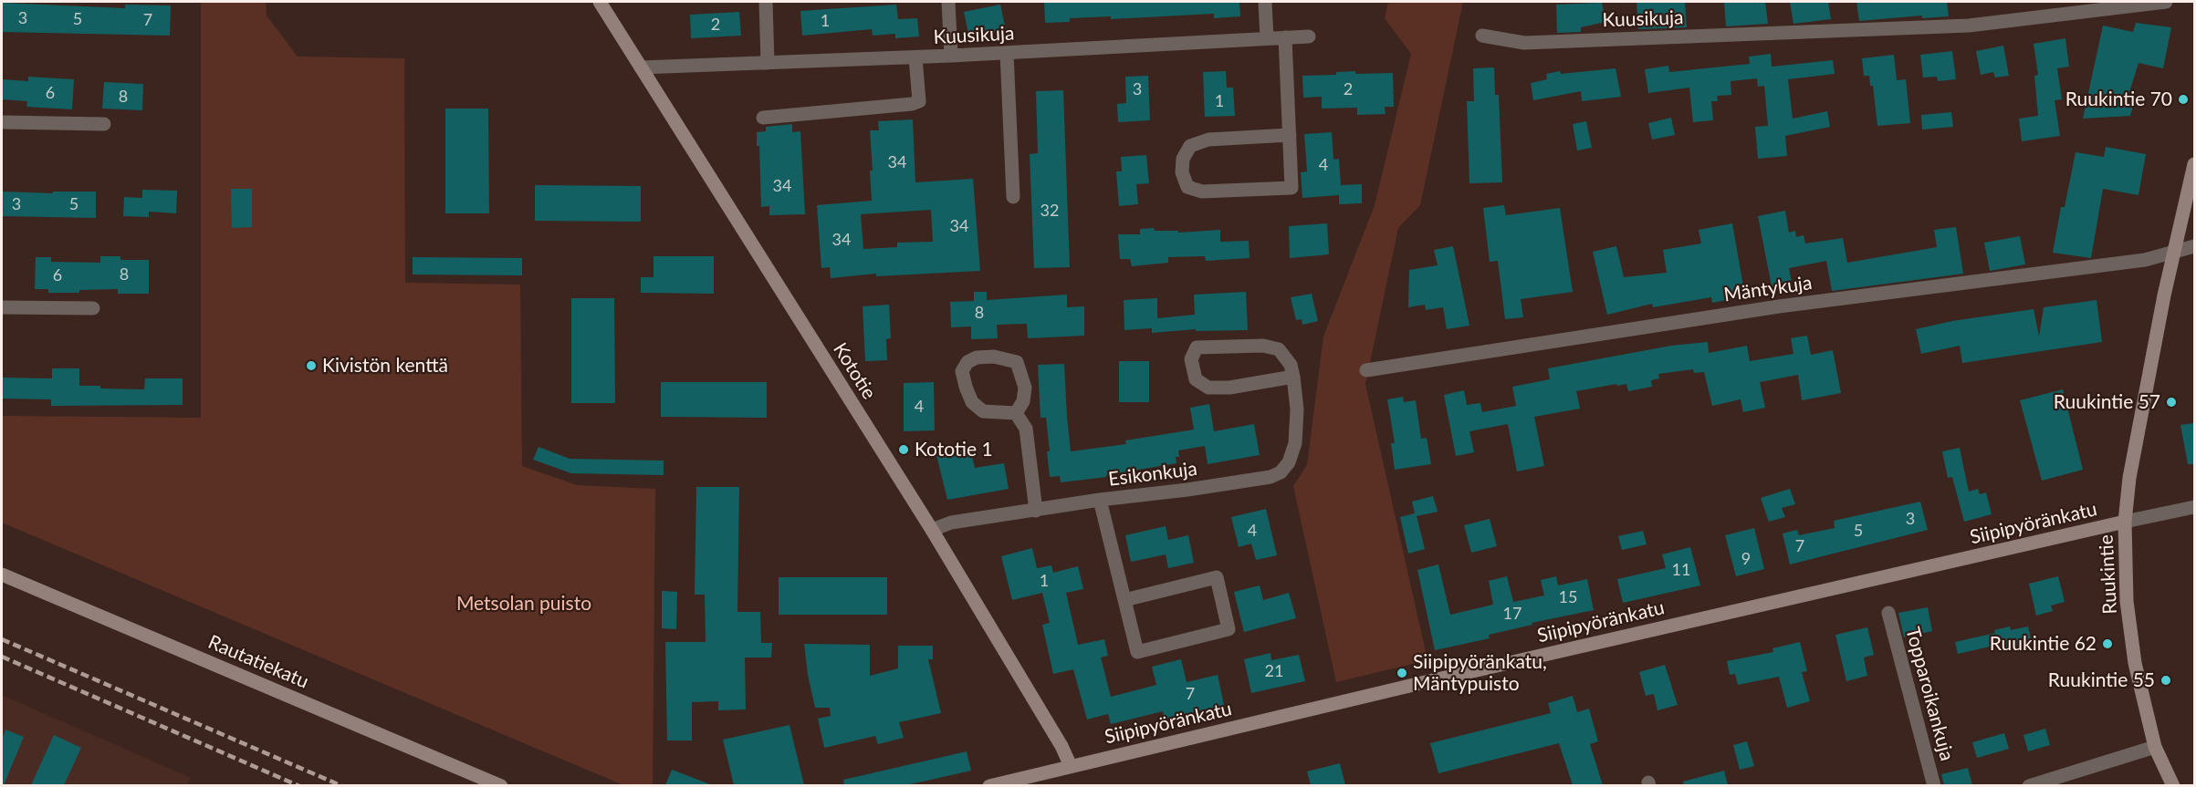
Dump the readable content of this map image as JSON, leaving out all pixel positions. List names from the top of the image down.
{
  "streets": {
    "street": [
      "Kuusikuja",
      "Mäntykuja",
      "Kototie",
      "Esikonkuja",
      "Siipipyöränkatu",
      "Ruukintie",
      "Rautatiekatu",
      "Topparoikankuja"
    ]
  },
  "crossings": [
    ["Kuusikuja", "Kototie"],
    ["Mäntykuja", "Ruukintie"],
    ["Kototie", "Esikonkuja"],
    ["Kototie", "Siipipyöränkatu"],
    ["Siipipyöränkatu", "Ruukintie"]
  ],
  "parks": ["Metsolan puisto"],
  "places": [
    "Ruukintie 70",
    "Kivistön kenttä",
    "Ruukintie 57",
    "Kototie 1",
    "Ruukintie 62",
    "Siipipyöränkatu, Mäntypuisto",
    "Ruukintie 55"
  ],
  "house_numbers": [
    "3",
    "5",
    "7",
    "1",
    "2",
    "3",
    "2",
    "6",
    "8",
    "1",
    "34",
    "4",
    "34",
    "3",
    "5",
    "32",
    "34",
    "34",
    "8",
    "6",
    "8",
    "4",
    "3",
    "4",
    "5",
    "7",
    "9",
    "11",
    "1",
    "15",
    "17",
    "21",
    "7"
  ]
}
